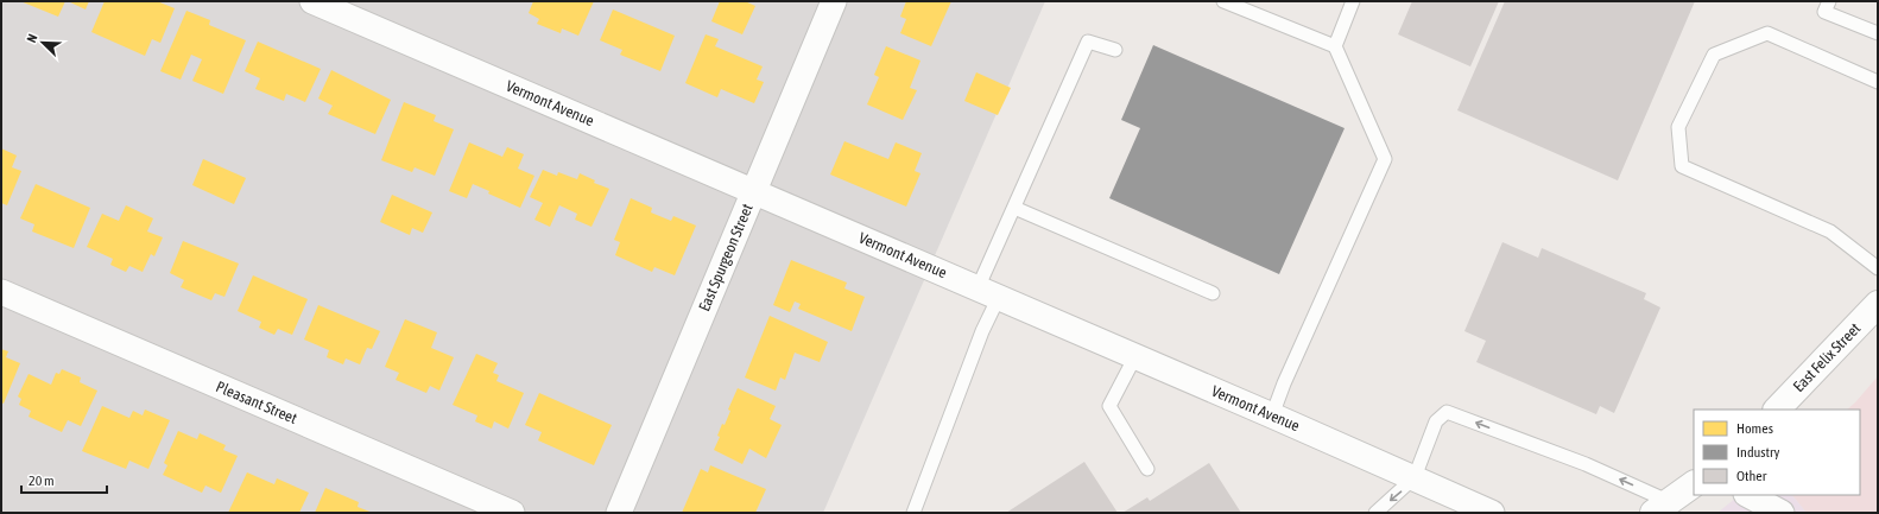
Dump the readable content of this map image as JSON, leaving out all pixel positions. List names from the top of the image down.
{
  "streets": {
    "street": [
      "Vermont Avenue",
      "East Spurgeon Street",
      "East Felix Street",
      "Pleasant Street"
    ]
  },
  "crossings": [
    ["Vermont Avenue", "East Spurgeon Street"]
  ],
  "legend": ["Homes", "Industry", "Other"],
  "scale_bar": "20 m",
  "north": "top left"
}
